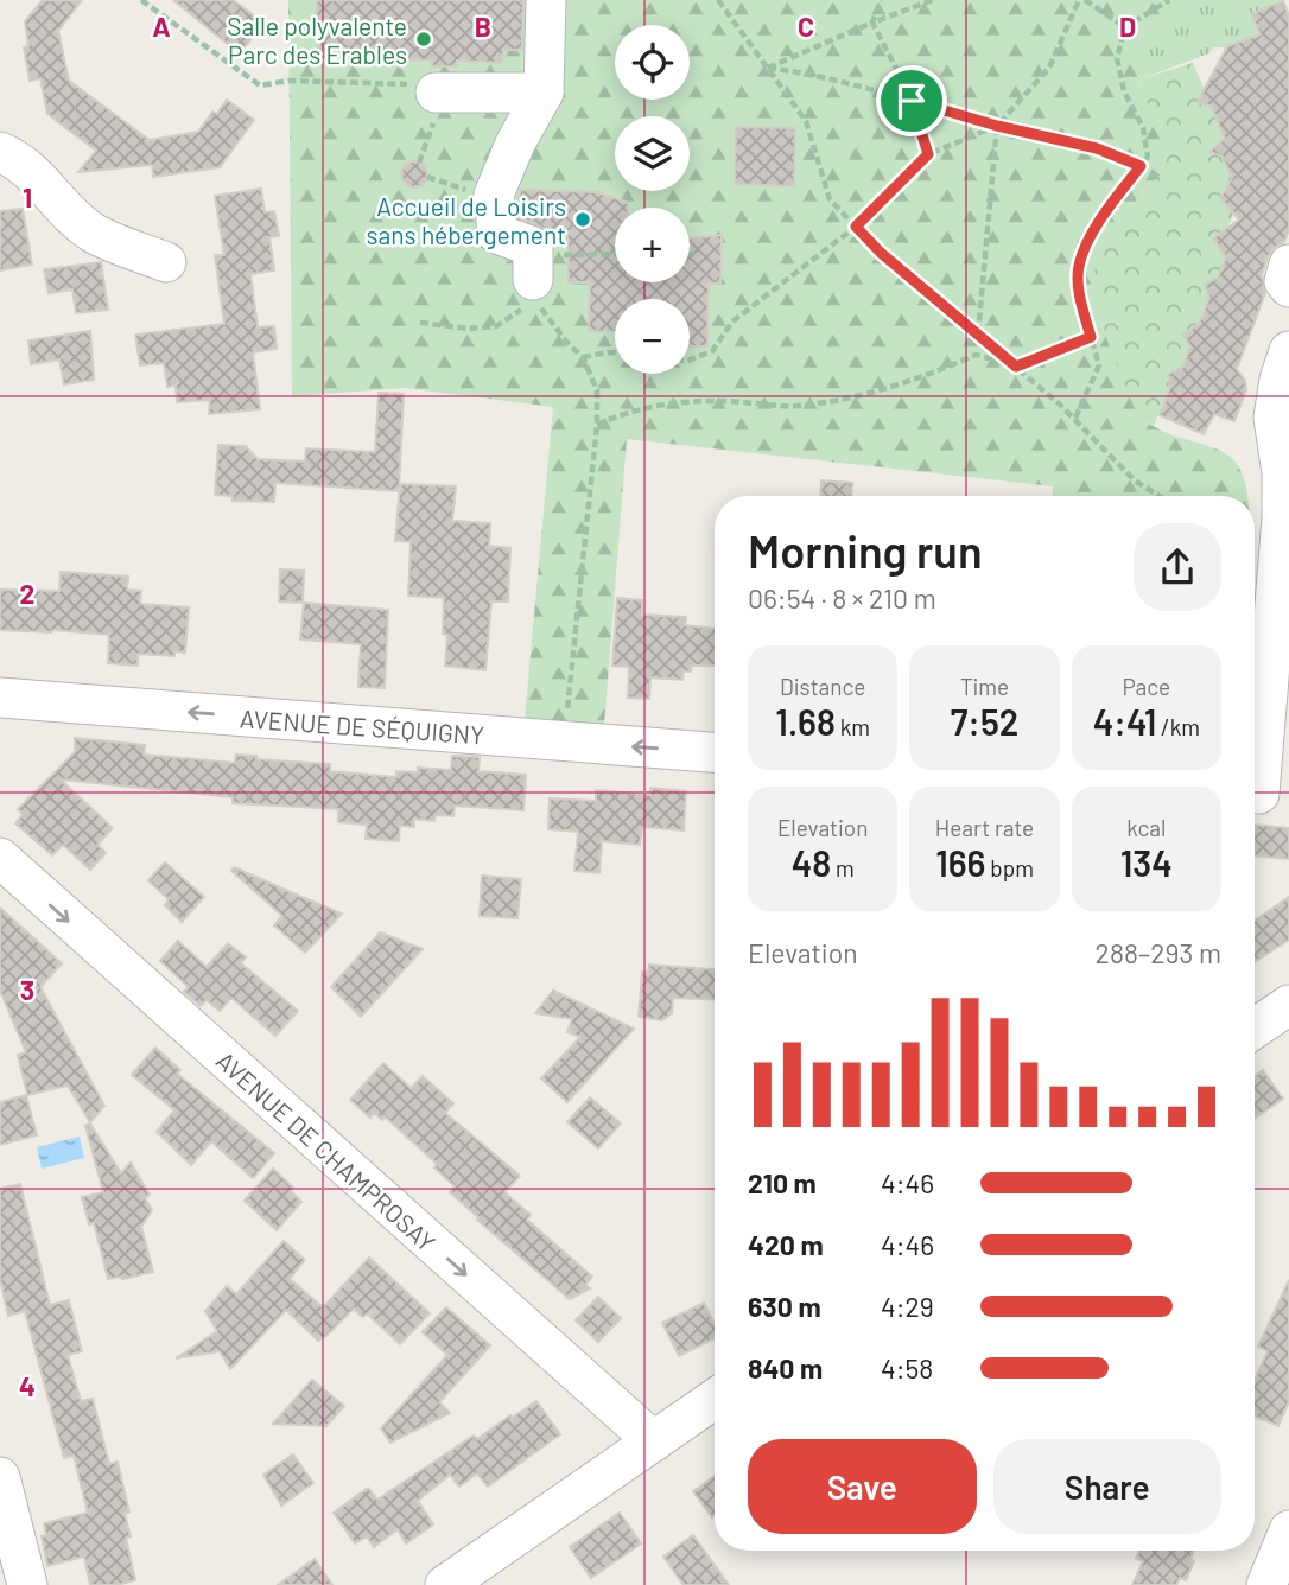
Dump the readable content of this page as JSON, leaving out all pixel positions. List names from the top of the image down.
{
  "streets": {
    "street": ["AVENUE DE SÉQUIGNY", "AVENUE DE CHAMPROSAY"]
  },
  "one_way": ["AVENUE DE SÉQUIGNY", "AVENUE DE CHAMPROSAY"],
  "places": ["Salle polyvalente Parc des Erables", "Accueil de Loisirs sans hébergement"],
  "page": {
    "map_buttons": ["+", "−"],
    "heading": ["Morning run", "06:54 · 8 × 210 m"],
    "stats": [
      ["Distance", "1.68 km"],
      ["Time", "7:52"],
      ["Pace", "4:41 /km"],
      ["Elevation", "48 m"],
      ["Heart rate", "166 bpm"],
      ["kcal", "134"]
    ],
    "chart": ["Elevation", "288–293 m"],
    "list": [
      {
        "name": "210 m",
        "note": "4:46"
      },
      {
        "name": "420 m",
        "note": "4:46"
      },
      {
        "name": "630 m",
        "note": "4:29"
      },
      {
        "name": "840 m",
        "note": "4:58"
      }
    ],
    "buttons": ["Save", "Share"]
  },
  "grid": {
    "columns": [
      "A",
      "B",
      "C",
      "D"
    ],
    "rows": [
      "1",
      "2",
      "3",
      "4"
    ]
  }
}
